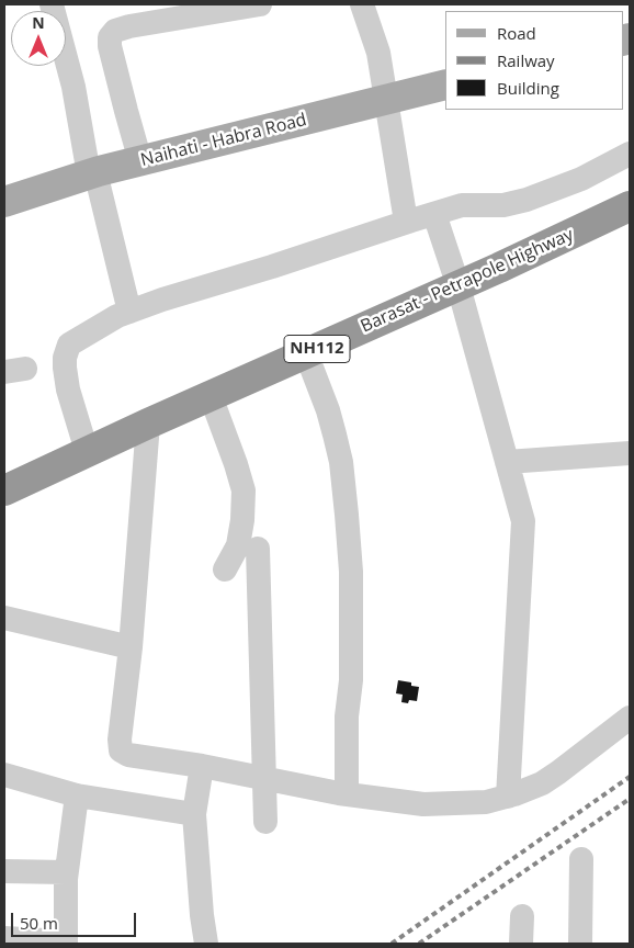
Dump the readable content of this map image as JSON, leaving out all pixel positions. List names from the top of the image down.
{
  "streets": {
    "highway": ["Barasat - Petrapole Highway", "NH112"],
    "main road": ["Naihati - Habra Road"]
  },
  "legend": ["Road", "Railway", "Building"],
  "scale_bar": "50 m",
  "north": "top"
}
